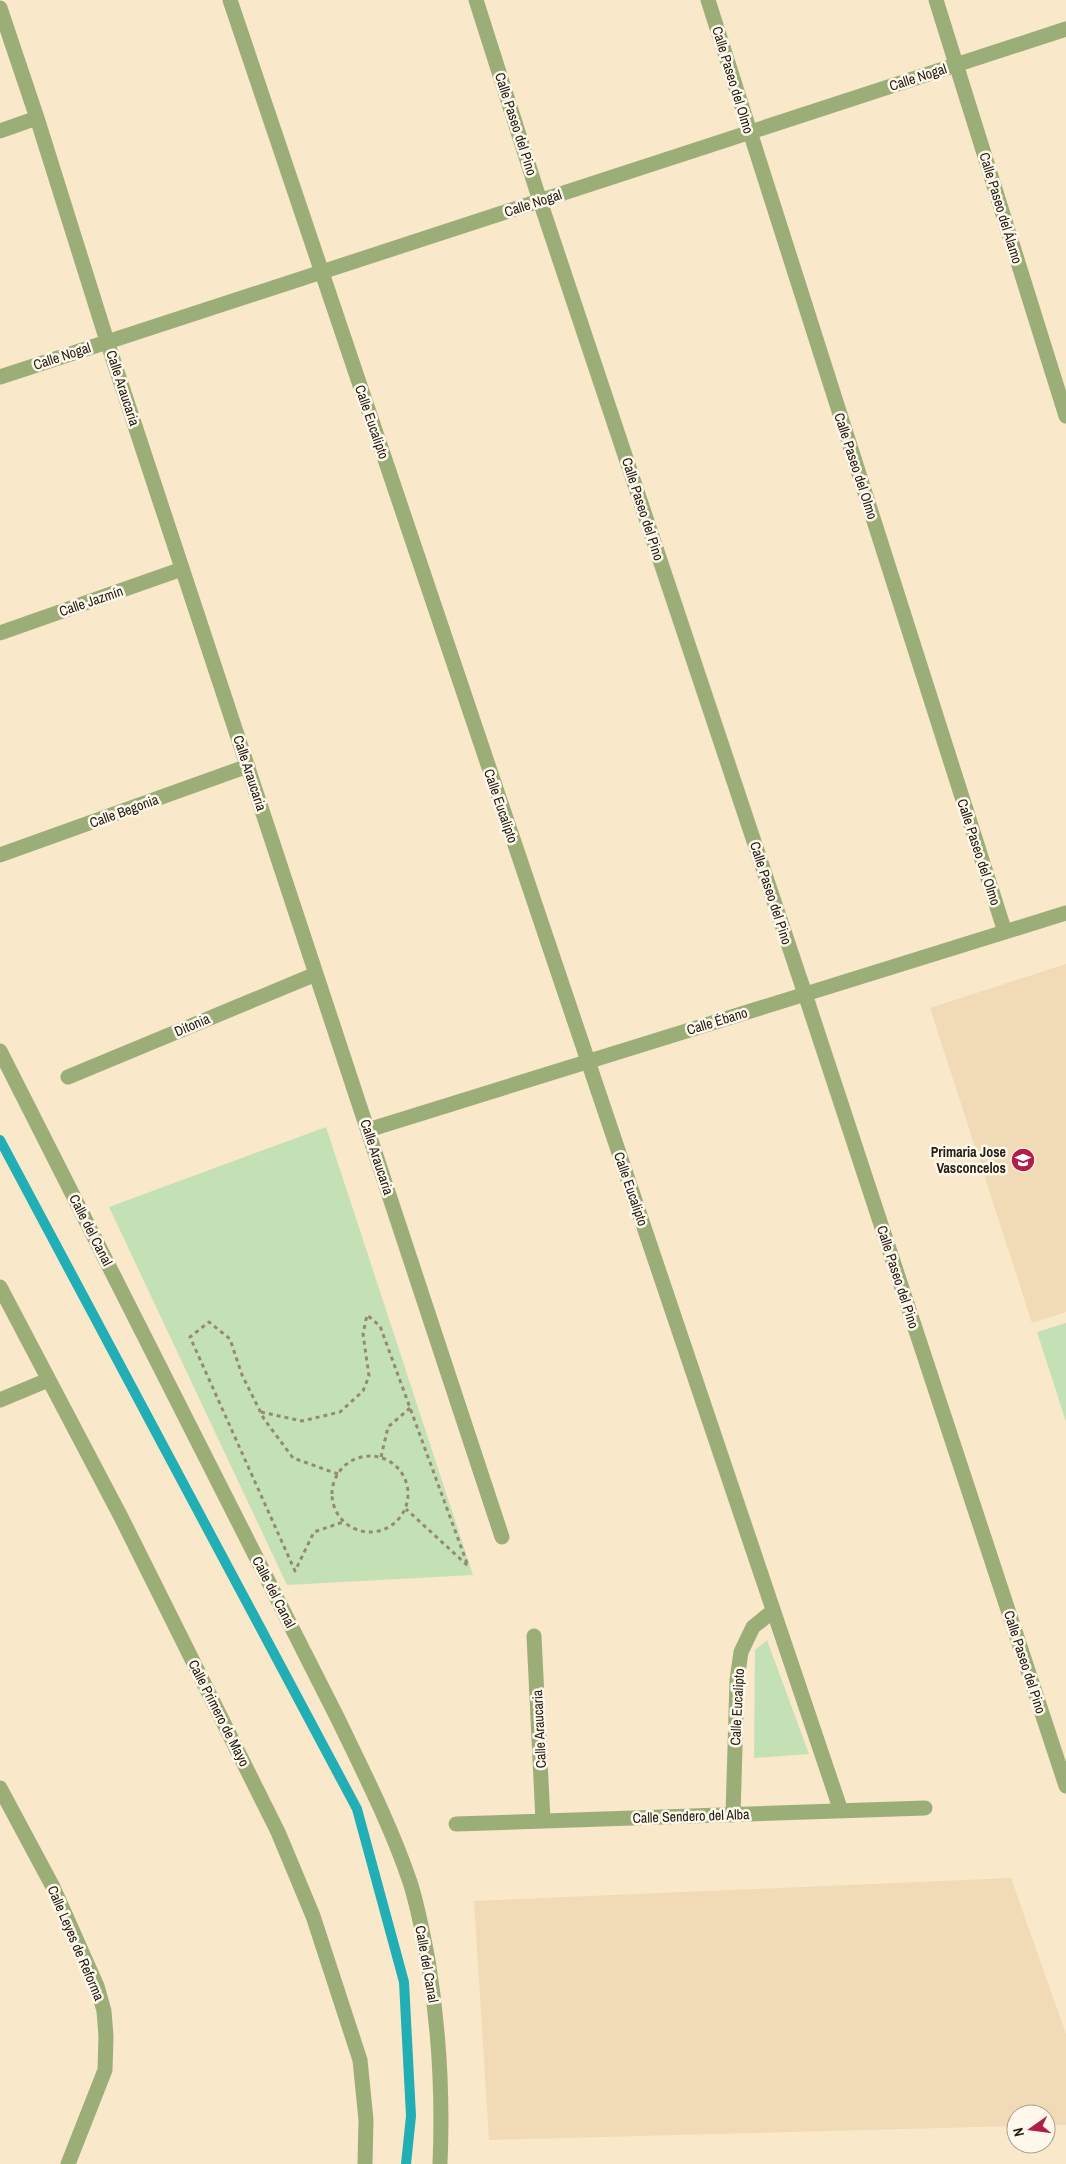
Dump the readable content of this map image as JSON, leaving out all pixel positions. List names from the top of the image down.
{
  "streets": {
    "street": [
      "Calle Nogal",
      "Calle Paseo del Olmo",
      "Calle Paseo del Pino",
      "Calle Paseo del Álamo",
      "Calle Araucaria",
      "Calle Eucalipto",
      "Calle Jazmín",
      "Calle Begonia",
      "Calle Ébano",
      "Ditonia",
      "Calle del Canal",
      "Calle Primero de Mayo",
      "Calle Sendero del Alba",
      "Calle Leyes de Reforma"
    ]
  },
  "crossings": [
    ["Calle Nogal", "Calle Paseo del Olmo"],
    ["Calle Nogal", "Calle Paseo del Pino"],
    ["Calle Nogal", "Calle Paseo del Álamo"],
    ["Calle Nogal", "Calle Araucaria"],
    ["Calle Nogal", "Calle Eucalipto"],
    ["Calle Paseo del Olmo", "Calle Ébano"],
    ["Calle Paseo del Pino", "Calle Ébano"],
    ["Calle Araucaria", "Calle Jazmín"],
    ["Calle Araucaria", "Calle Begonia"],
    ["Calle Araucaria", "Calle Ébano"],
    ["Calle Araucaria", "Ditonia"],
    ["Calle Araucaria", "Calle Sendero del Alba"],
    ["Calle Eucalipto", "Calle Ébano"],
    ["Calle Eucalipto", "Calle Sendero del Alba"]
  ],
  "places": {
    "school or university": ["Primaria Jose Vasconcelos"]
  },
  "north": "left"
}
